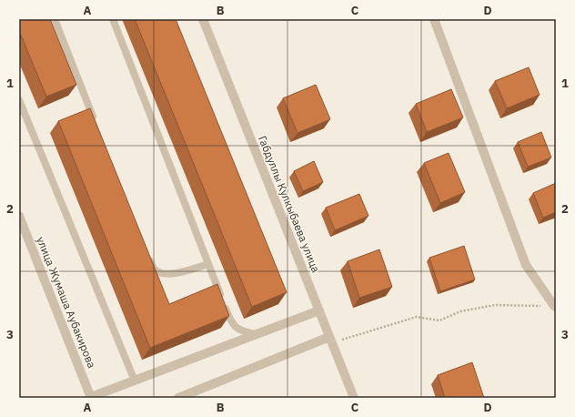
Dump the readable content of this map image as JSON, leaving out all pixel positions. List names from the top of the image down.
{
  "streets": {
    "street": ["Габдуллы Кулкыбаева улица", "улица Жумаша Аубакирова"]
  },
  "grid": {
    "columns": [
      "A",
      "B",
      "C",
      "D"
    ],
    "rows": ["1", "2", "3"]
  }
}
